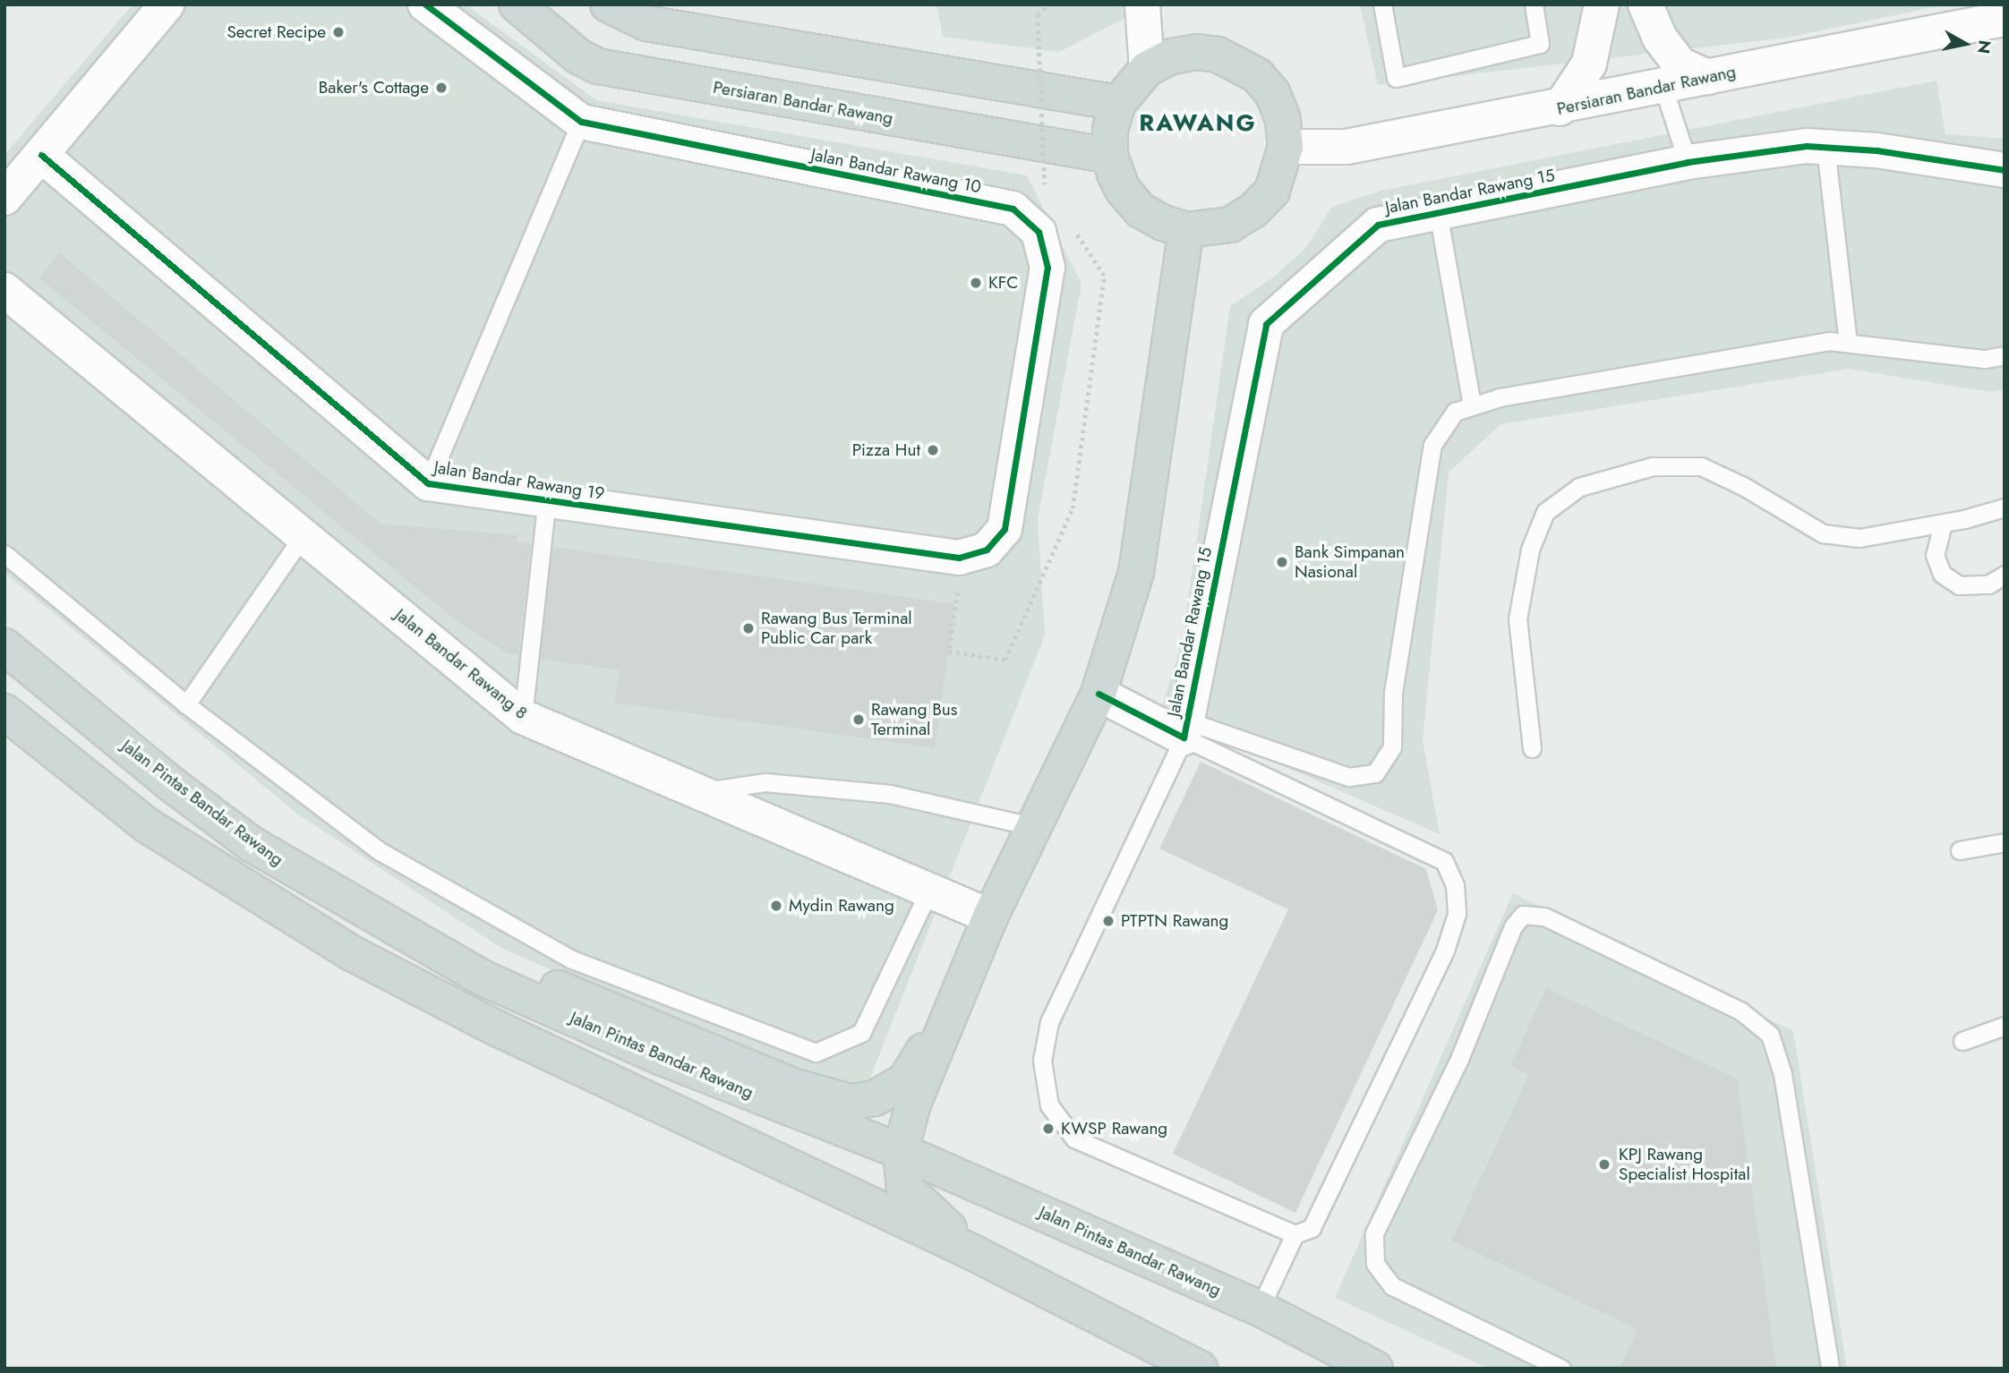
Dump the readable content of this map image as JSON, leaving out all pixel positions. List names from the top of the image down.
{
  "streets": {
    "main road": ["Persiaran Bandar Rawang", "Jalan Pintas Bandar Rawang"],
    "street": [
      "Jalan Bandar Rawang 10",
      "Jalan Bandar Rawang 15",
      "Jalan Bandar Rawang 19",
      "Jalan Bandar Rawang 8"
    ]
  },
  "crossings": [
    ["Jalan Bandar Rawang 10", "Jalan Bandar Rawang 19"]
  ],
  "districts": ["RAWANG"],
  "places": [
    "Secret Recipe",
    "Baker's Cottage",
    "KFC",
    "Pizza Hut",
    "Bank Simpanan Nasional",
    "Rawang Bus Terminal Public Car park",
    "Rawang Bus Terminal",
    "Mydin Rawang",
    "PTPTN Rawang",
    "KWSP Rawang",
    "KPJ Rawang Specialist Hospital"
  ],
  "north": "right"
}
